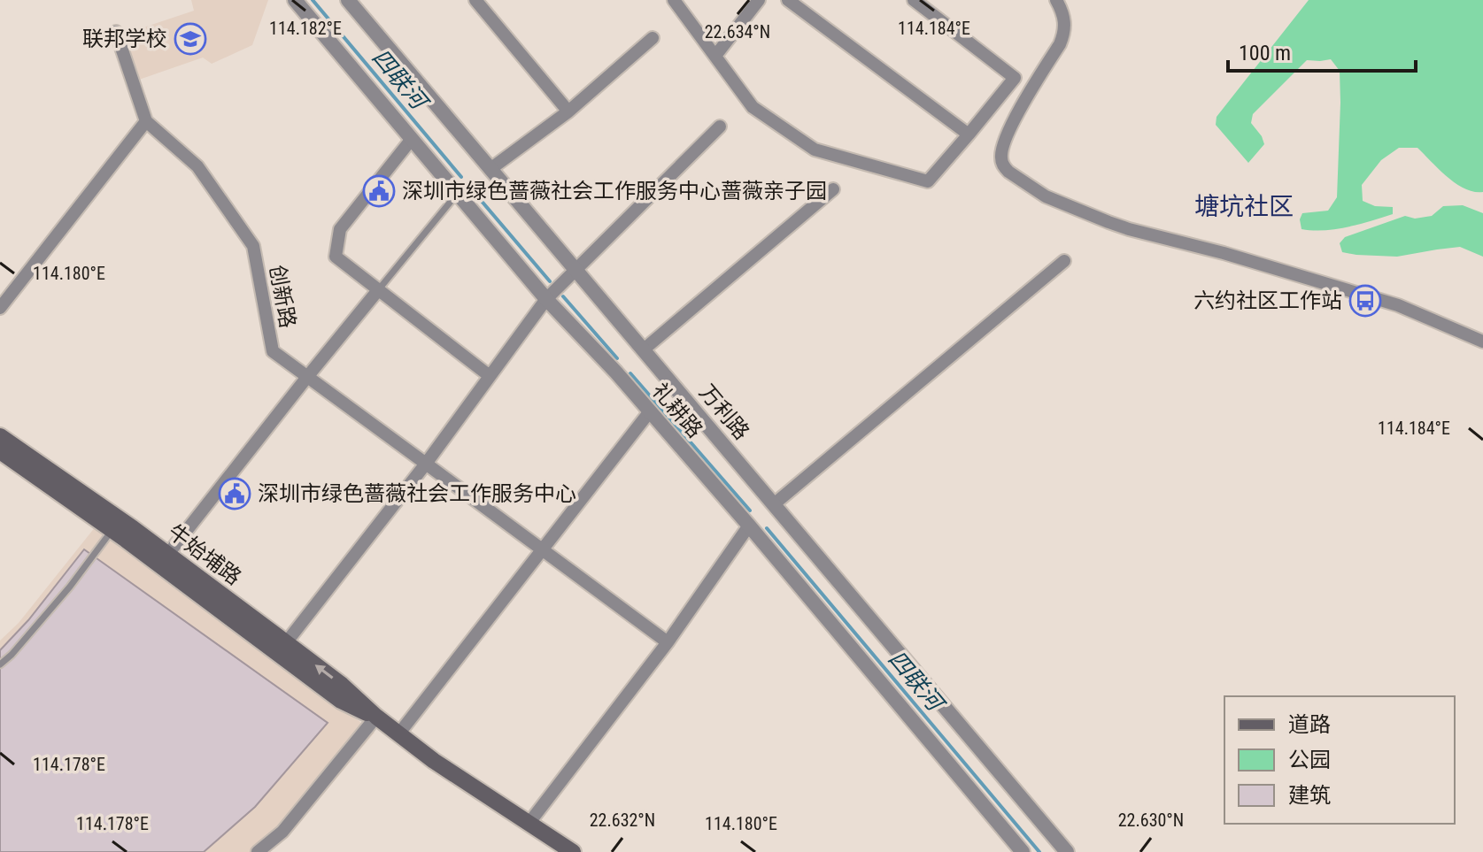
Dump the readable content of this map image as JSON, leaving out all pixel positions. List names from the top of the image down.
{
  "streets": {
    "main road": ["牛始埔路"],
    "street": ["创新路", "礼耕路", "万利路"]
  },
  "districts": ["塘坑社区"],
  "water": ["四联河"],
  "places": {
    "school or university": ["联邦学校"],
    "public building": ["深圳市绿色蔷薇社会工作服务中心蔷薇亲子园", "深圳市绿色蔷薇社会工作服务中心"],
    "bus stop": ["六约社区工作站"]
  },
  "legend": ["道路", "公园", "建筑"],
  "scale_bar": "100 m",
  "coordinates": [
    "114.182°E",
    "114.184°E",
    "22.634°N",
    "114.180°E",
    "114.178°E",
    "22.632°N",
    "22.630°N"
  ]
}
